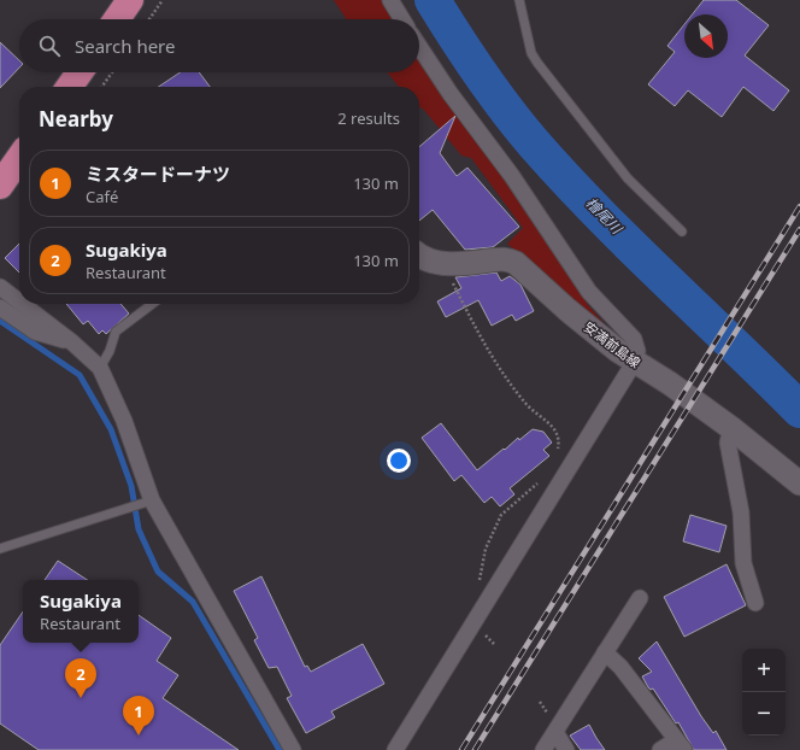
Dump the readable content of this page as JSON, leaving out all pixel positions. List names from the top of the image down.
{
  "streets": {
    "main road": ["安満前島線"]
  },
  "water": ["檜尾川"],
  "north": "bottom right",
  "page": {
    "search": "Search here",
    "heading": ["Nearby", "2 results"],
    "list": [
      {
        "mark": "1",
        "name": "ミスタードーナツ",
        "note": "Café",
        "value": "130 m"
      },
      {
        "mark": "2",
        "name": "Sugakiya",
        "note": "Restaurant",
        "value": "130 m"
      }
    ],
    "popup": ["Sugakiya", "Restaurant"],
    "map_buttons": ["+", "−"],
    "pins": ["2", "1"]
  }
}
